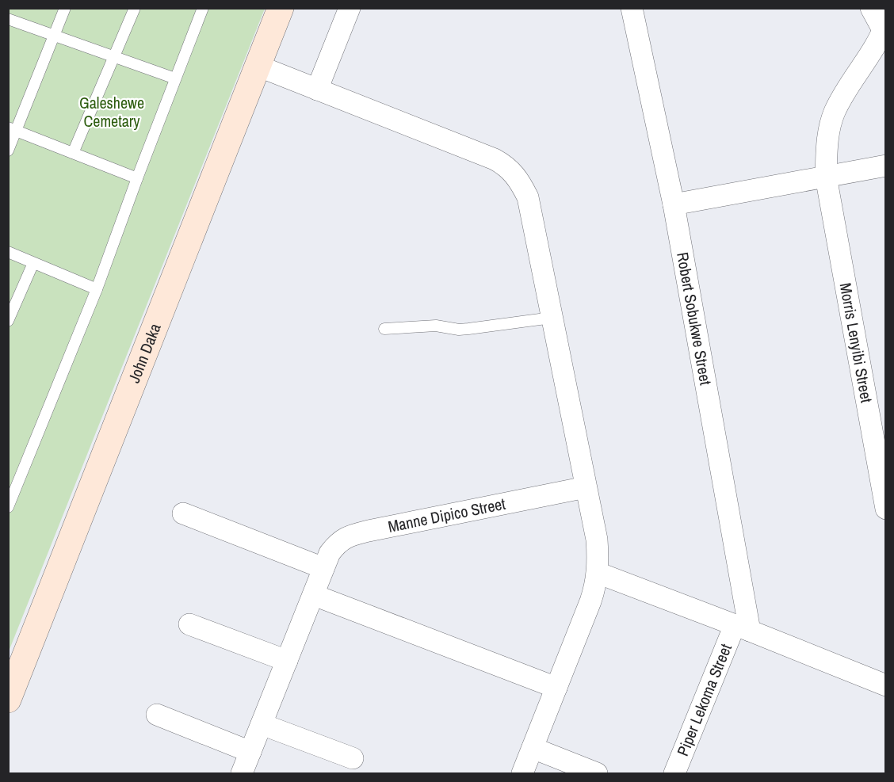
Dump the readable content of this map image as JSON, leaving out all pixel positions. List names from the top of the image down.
{
  "streets": {
    "street": [
      "Robert Sobukwe Street",
      "Morris Lenyibi Street",
      "John Daka",
      "Manne Dipico Street",
      "Piper Lekoma Street"
    ]
  },
  "crossings": [
    ["Robert Sobukwe Street", "Piper Lekoma Street"]
  ],
  "parks": ["Galeshewe Cemetary"]
}
